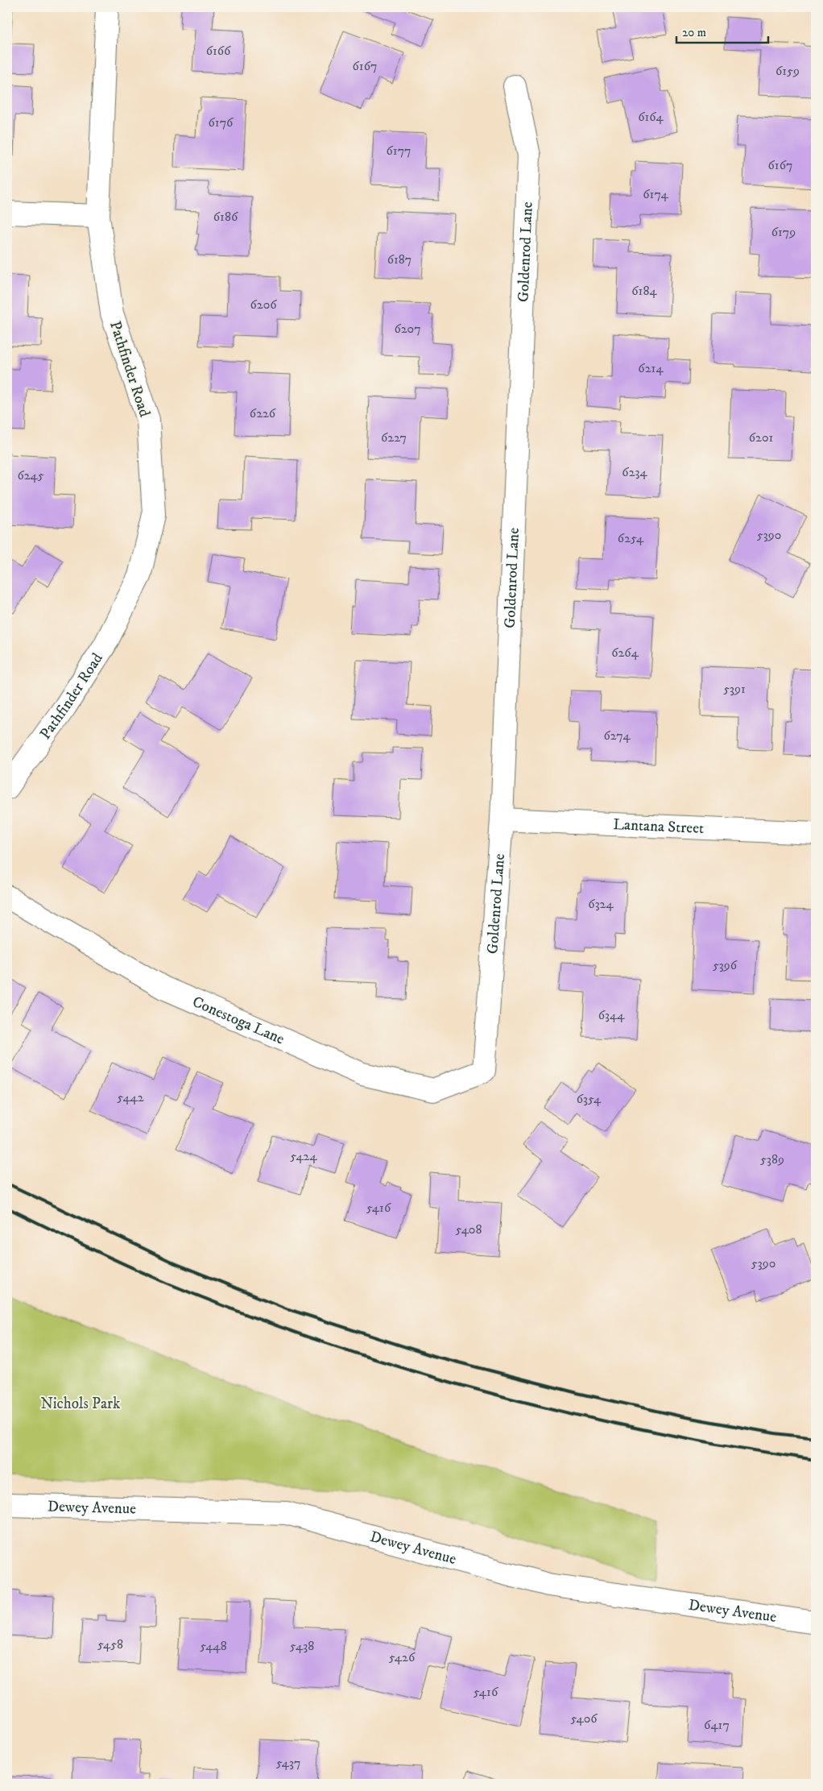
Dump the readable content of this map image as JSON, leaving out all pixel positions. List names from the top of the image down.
{
  "streets": {
    "street": [
      "Goldenrod Lane",
      "Pathfinder Road",
      "Lantana Street",
      "Conestoga Lane",
      "Dewey Avenue"
    ]
  },
  "crossings": [
    ["Goldenrod Lane", "Lantana Street"],
    ["Goldenrod Lane", "Conestoga Lane"]
  ],
  "parks": ["Nichols Park"],
  "house_numbers": [
    "6166",
    "6167",
    "6159",
    "6164",
    "6176",
    "6177",
    "6167",
    "6174",
    "6186",
    "6179",
    "6187",
    "6184",
    "6206",
    "6207",
    "6214",
    "6226",
    "6227",
    "6201",
    "6234",
    "6245",
    "5390",
    "6254",
    "6264",
    "5391",
    "6274",
    "6324",
    "5396",
    "6344",
    "5442",
    "6354",
    "5424",
    "5389",
    "5416",
    "5408",
    "5390",
    "5458",
    "5448",
    "5438",
    "5426",
    "5416",
    "5406",
    "6417",
    "5437"
  ],
  "scale_bar": "20 m"
}
